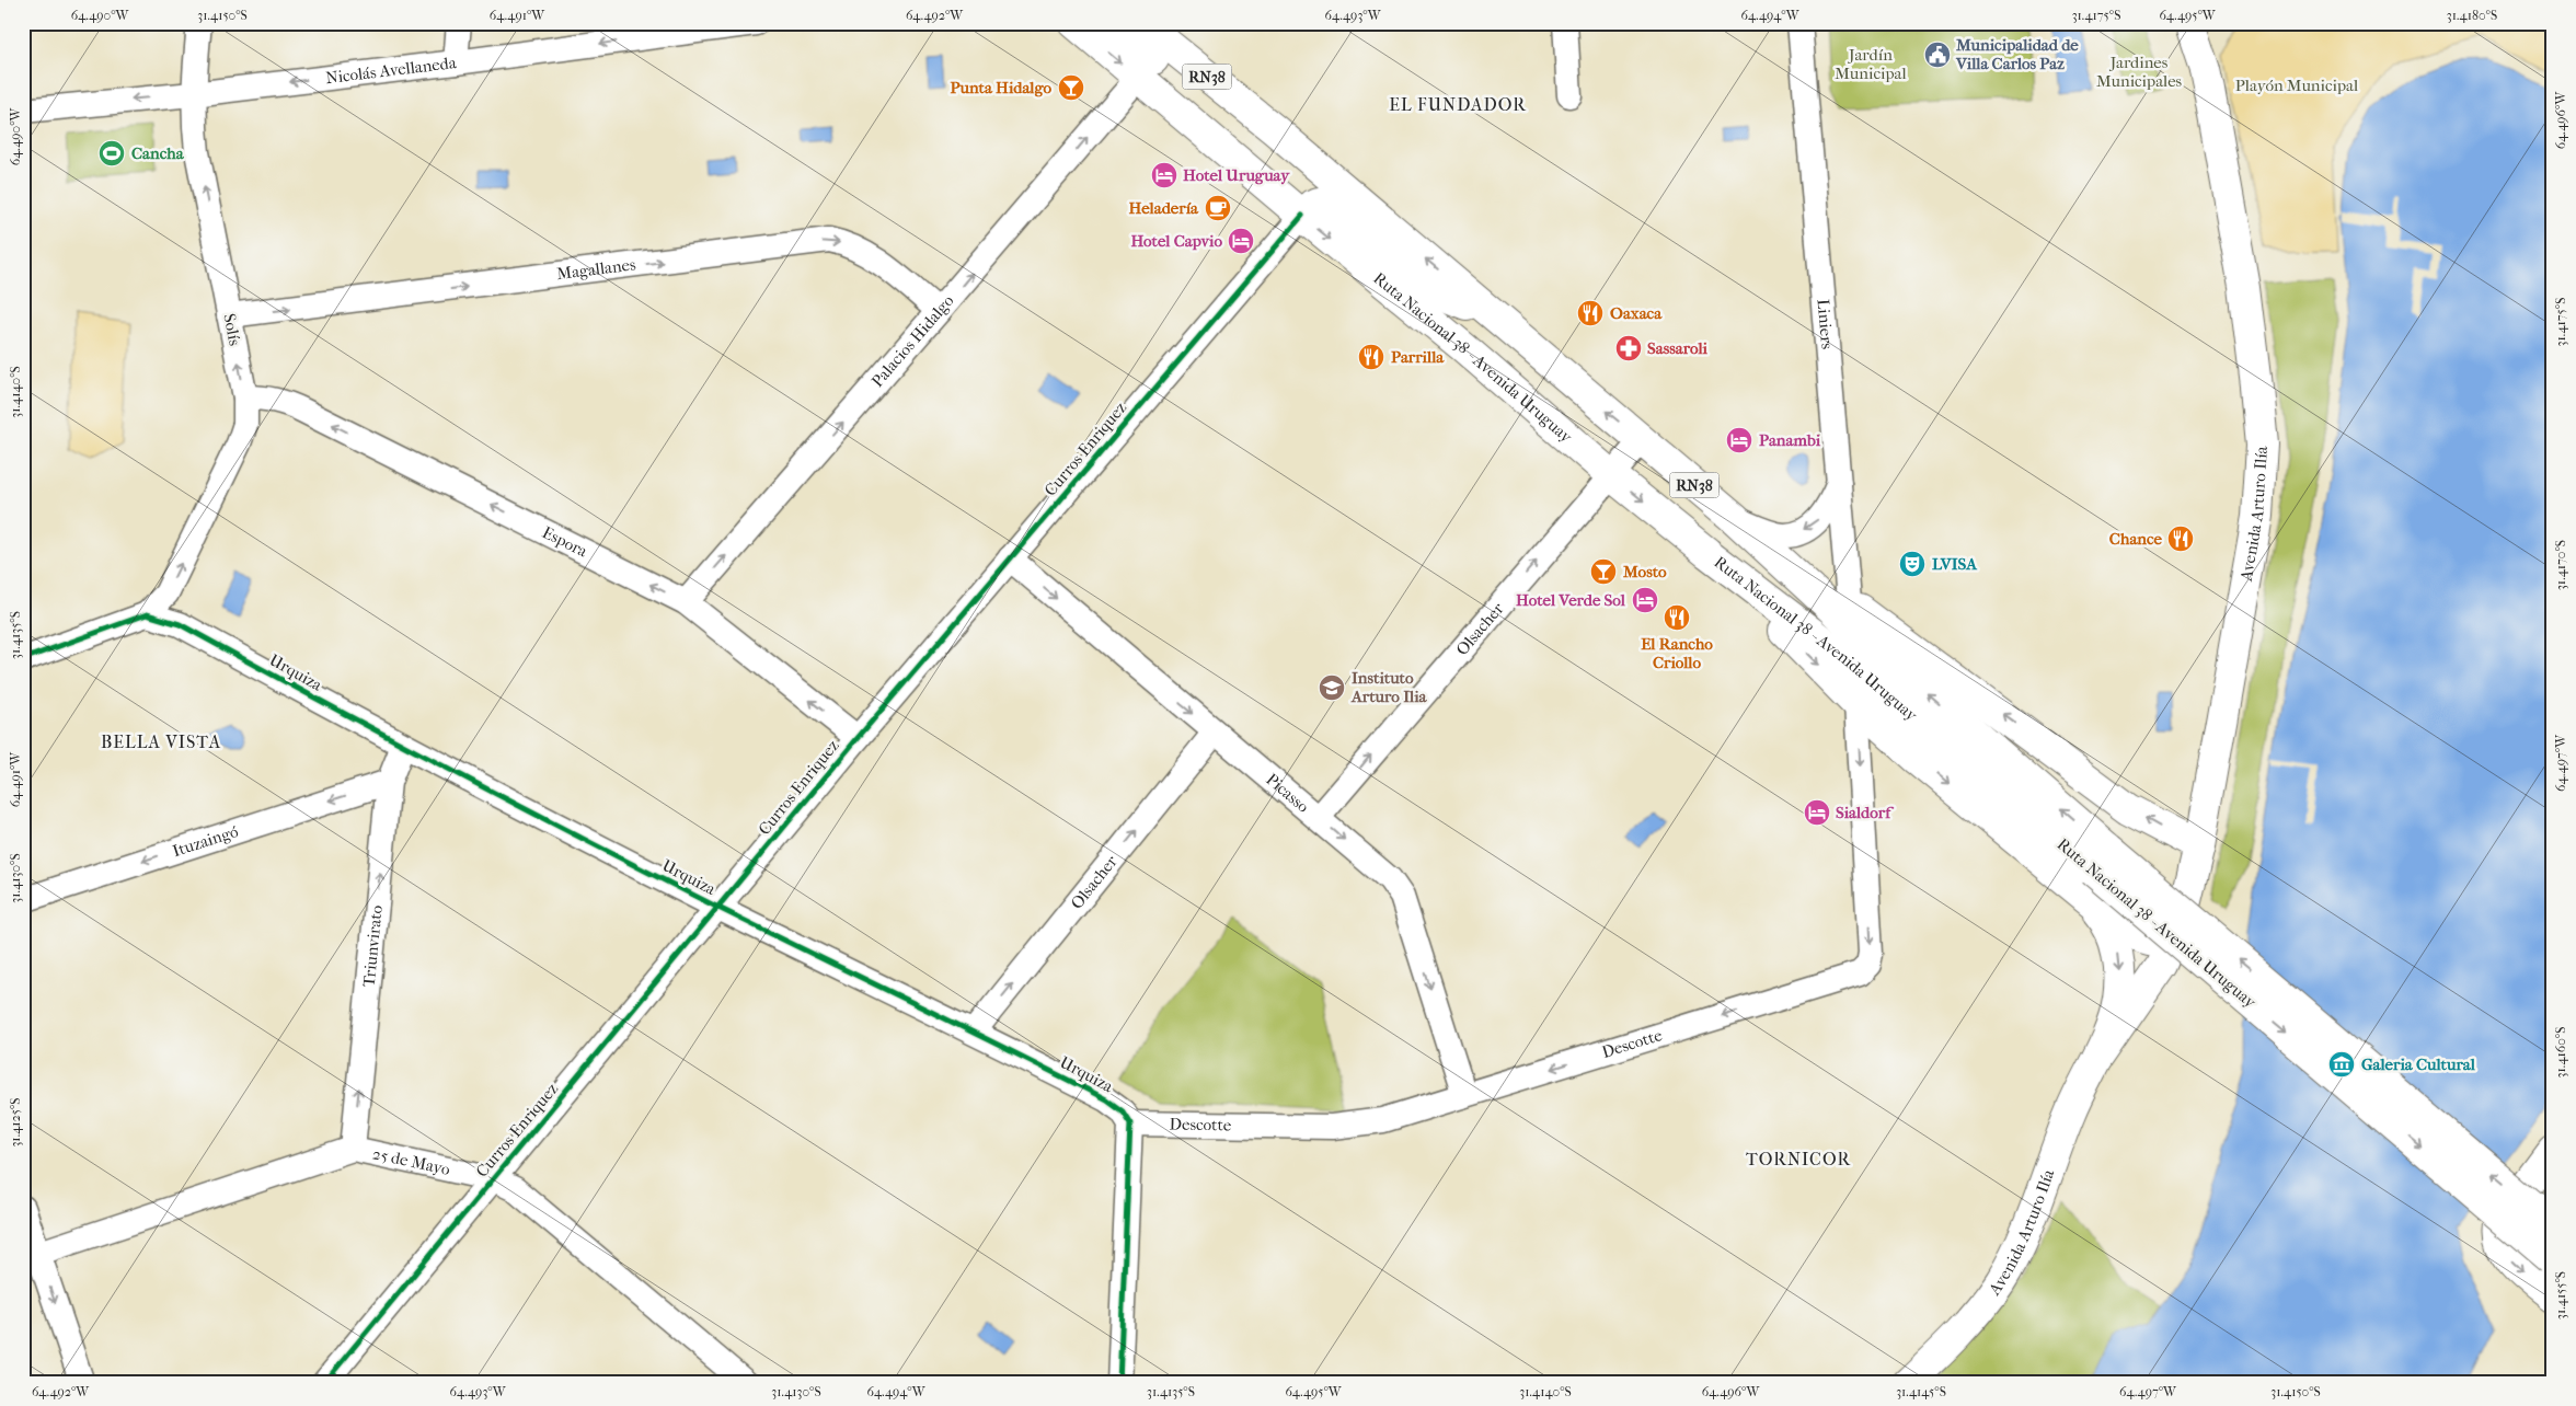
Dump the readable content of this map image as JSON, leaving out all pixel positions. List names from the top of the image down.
{
  "streets": {
    "main road": ["RN38", "Ruta Nacional 38 - Avenida Uruguay", "Avenida Arturo Ilía"],
    "street": [
      "Nicolás Avellaneda",
      "Magallanes",
      "Liniers",
      "Solís",
      "Palacios Hidalgo",
      "Curros Enriquez",
      "Espora",
      "Olsacher",
      "Urquiza",
      "Picasso",
      "Ituzaingó",
      "Triunvirato",
      "Descotte",
      "25 de Mayo"
    ]
  },
  "crossings": [
    ["Nicolás Avellaneda", "Solís"],
    ["Magallanes", "Solís"],
    ["Magallanes", "Palacios Hidalgo"],
    ["Liniers", "Ruta Nacional 38 - Avenida Uruguay"],
    ["Solís", "Espora"],
    ["Solís", "Urquiza"],
    ["Palacios Hidalgo", "Ruta Nacional 38 - Avenida Uruguay"],
    ["Palacios Hidalgo", "Espora"],
    ["Ruta Nacional 38 - Avenida Uruguay", "Curros Enriquez"],
    ["Ruta Nacional 38 - Avenida Uruguay", "Olsacher"],
    ["Curros Enriquez", "Espora"],
    ["Curros Enriquez", "Urquiza"],
    ["Curros Enriquez", "Picasso"],
    ["Curros Enriquez", "25 de Mayo"],
    ["Olsacher", "Urquiza"],
    ["Olsacher", "Picasso"],
    ["Urquiza", "Triunvirato"],
    ["Urquiza", "Descotte"],
    ["Picasso", "Descotte"],
    ["Ituzaingó", "Triunvirato"],
    ["Triunvirato", "25 de Mayo"]
  ],
  "one_way": [
    "Nicolás Avellaneda",
    "Magallanes",
    "Solís",
    "Palacios Hidalgo",
    "Espora",
    "Olsacher",
    "Picasso",
    "Ituzaingó",
    "Triunvirato",
    "Descotte"
  ],
  "districts": ["EL FUNDADOR", "BELLA VISTA", "TORNICOR"],
  "parks": ["Jardín Municipal", "Jardines Municipales", "Playón Municipal"],
  "places": {
    "public building": ["Municipalidad de Villa Carlos Paz"],
    "bar": ["Punta Hidalgo", "Mosto"],
    "sports": ["Cancha"],
    "hotel": [
      "Hotel Uruguay",
      "Hotel Capvio",
      "Panambi",
      "Hotel Verde Sol",
      "Sialdorf"
    ],
    "cafe": ["Heladería"],
    "restaurant": [
      "Oaxaca",
      "Parrilla",
      "Chance",
      "El Rancho Criollo"
    ],
    "pharmacy": ["Sassaroli"],
    "theatre": ["LVISA"],
    "school or university": ["Instituto Arturo Ilia"],
    "museum": ["Galeria Cultural"]
  },
  "coordinates": [
    "64.490°W",
    "31.4150°S",
    "64.491°W",
    "64.492°W",
    "64.493°W",
    "64.494°W",
    "31.4175°S",
    "64.495°W",
    "31.4180°S",
    "64.496°W",
    "31.4140°S",
    "31.4170°S",
    "31.4135°S",
    "64.497°W",
    "31.4130°S",
    "31.4160°S",
    "31.4125°S",
    "31.4155°S",
    "31.4145°S"
  ]
}
